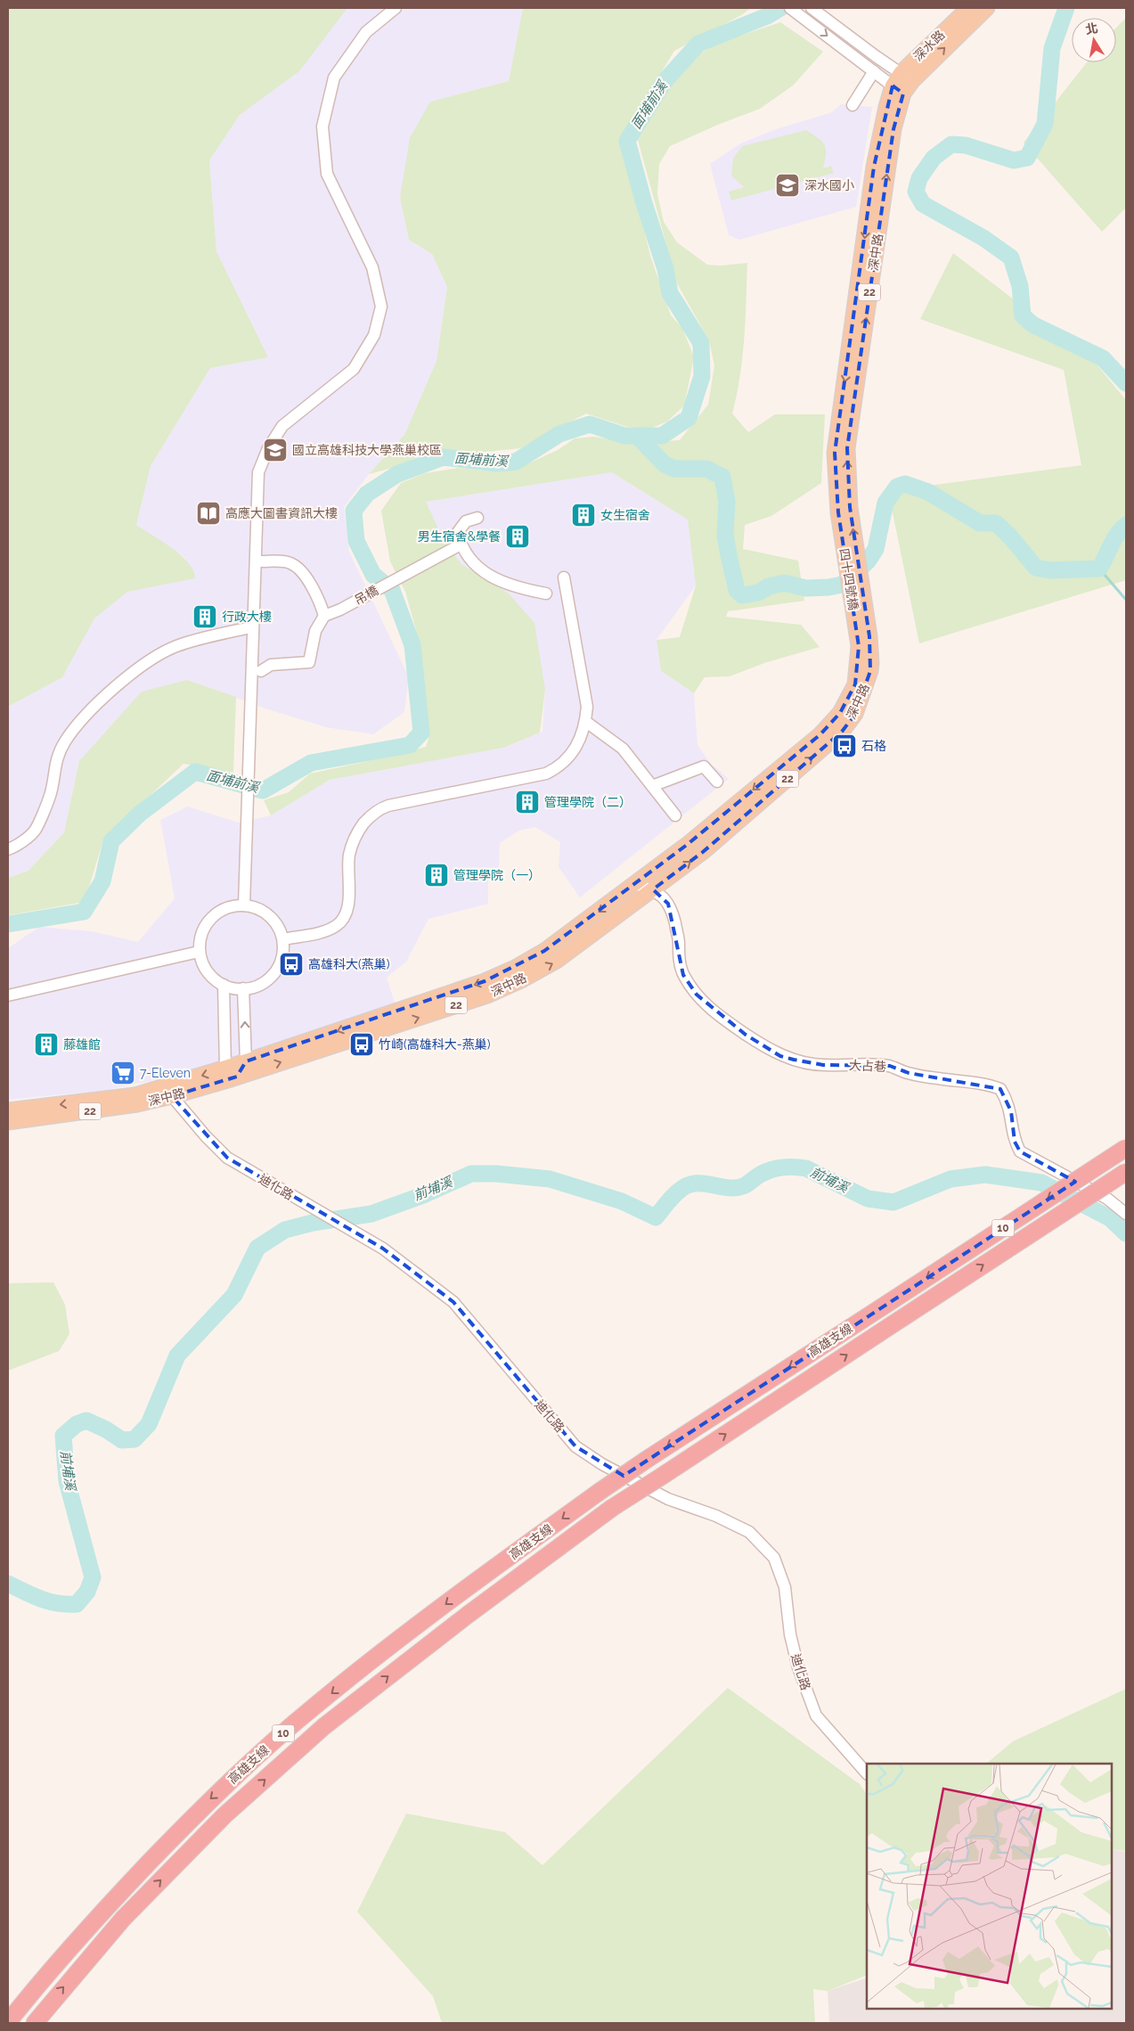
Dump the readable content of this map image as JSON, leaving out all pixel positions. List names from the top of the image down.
{
  "streets": {
    "highway": ["10", "高雄支線"],
    "main road": [
      "深水路",
      "深中路",
      "22",
      "四十四號橋"
    ],
    "street": ["吊橋", "大占巷", "迪化路"]
  },
  "crossings": [
    ["深水路", "深中路"],
    ["深中路", "四十四號橋"],
    ["深中路", "大占巷"],
    ["深中路", "迪化路"]
  ],
  "water": ["面埔前溪", "前埔溪"],
  "places": {
    "school or university": ["深水國小", "國立高雄科技大學燕巢校區"],
    "library": ["高應大圖書資訊大樓"],
    "building": [
      "女生宿舍",
      "男生宿舍&學餐",
      "行政大樓",
      "管理學院（二）",
      "管理學院（一）",
      "藤雄館"
    ],
    "bus stop": ["石格", "高雄科大(燕巢)", "竹崎(高雄科大-燕巢)"],
    "supermarket": ["7-Eleven"]
  },
  "north": "top"
}
